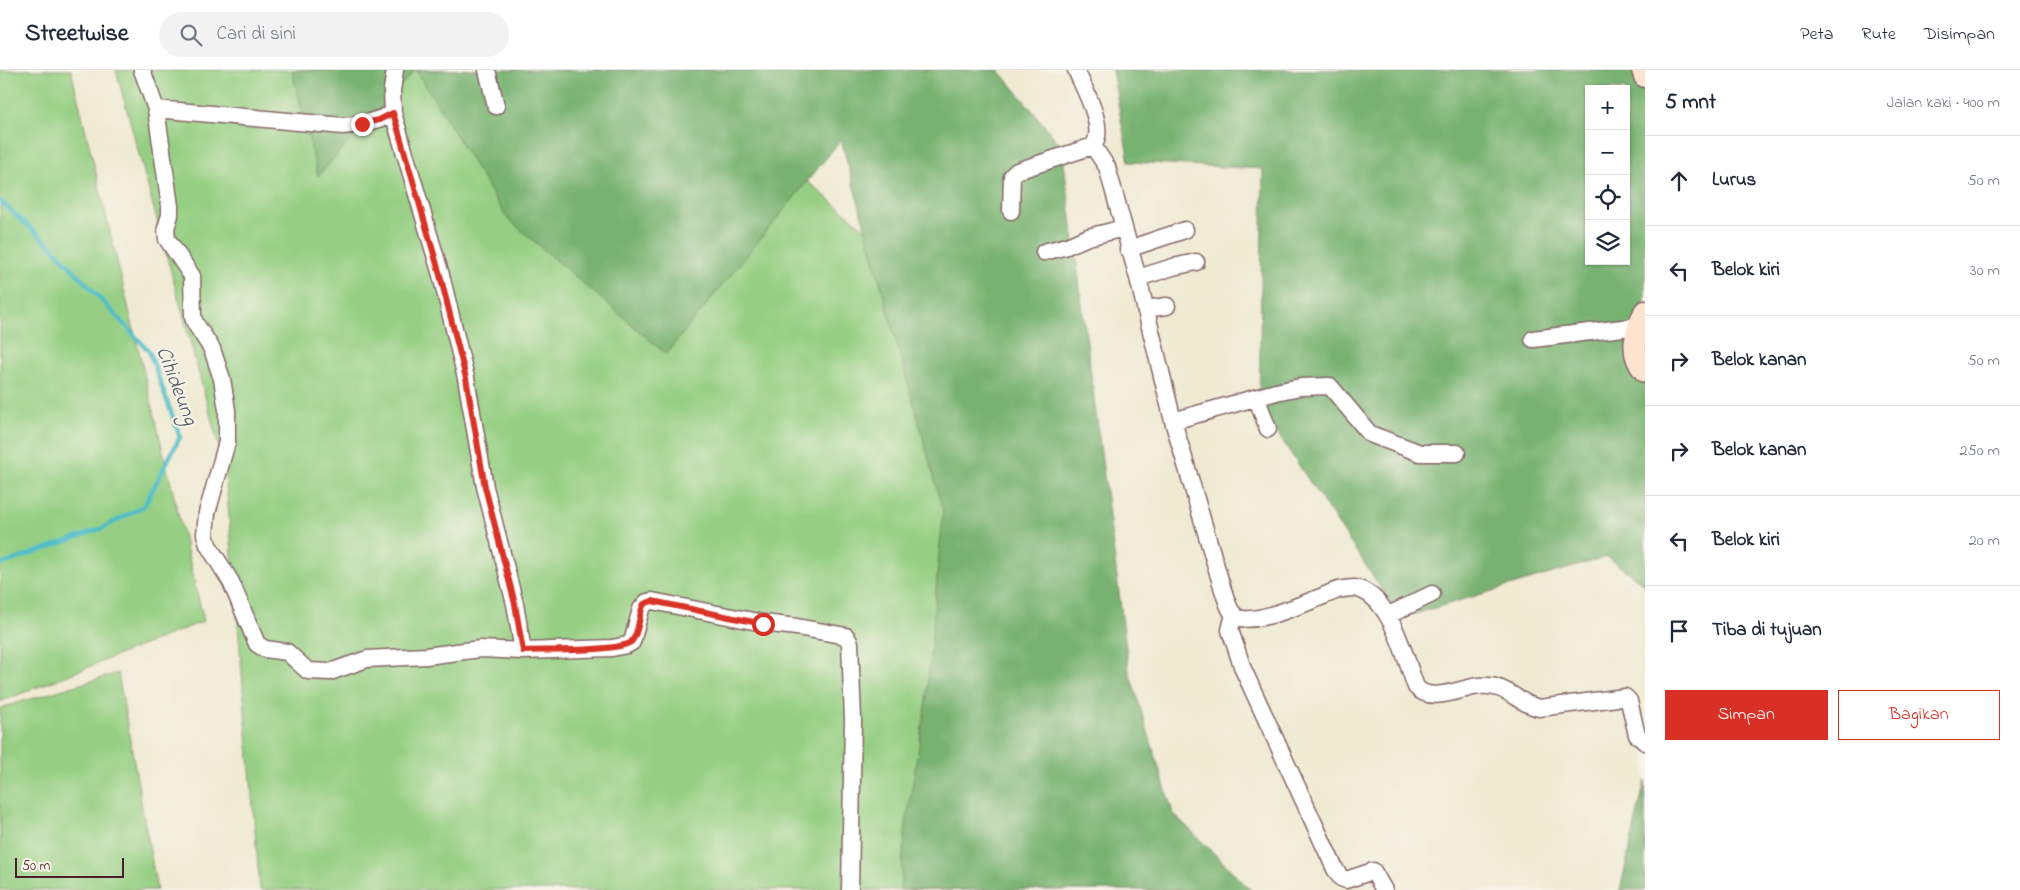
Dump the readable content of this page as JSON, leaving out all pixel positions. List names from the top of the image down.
{
  "water": ["Cihideung"],
  "scale_bar": "50 m",
  "page": {
    "header": "Streetwise",
    "search": "Cari di sini",
    "nav": ["Peta", "Rute", "Disimpan"],
    "heading": ["5 mnt", "Jalan kaki · 400 m"],
    "map_buttons": ["+", "−"],
    "list": [
      ["Lurus", "50 m"],
      ["Belok kiri", "30 m"],
      ["Belok kanan", "50 m"],
      ["Belok kanan", "250 m"],
      ["Belok kiri", "20 m"],
      "Tiba di tujuan"
    ],
    "buttons": ["Simpan", "Bagikan"],
    "scale": "50 m"
  }
}
